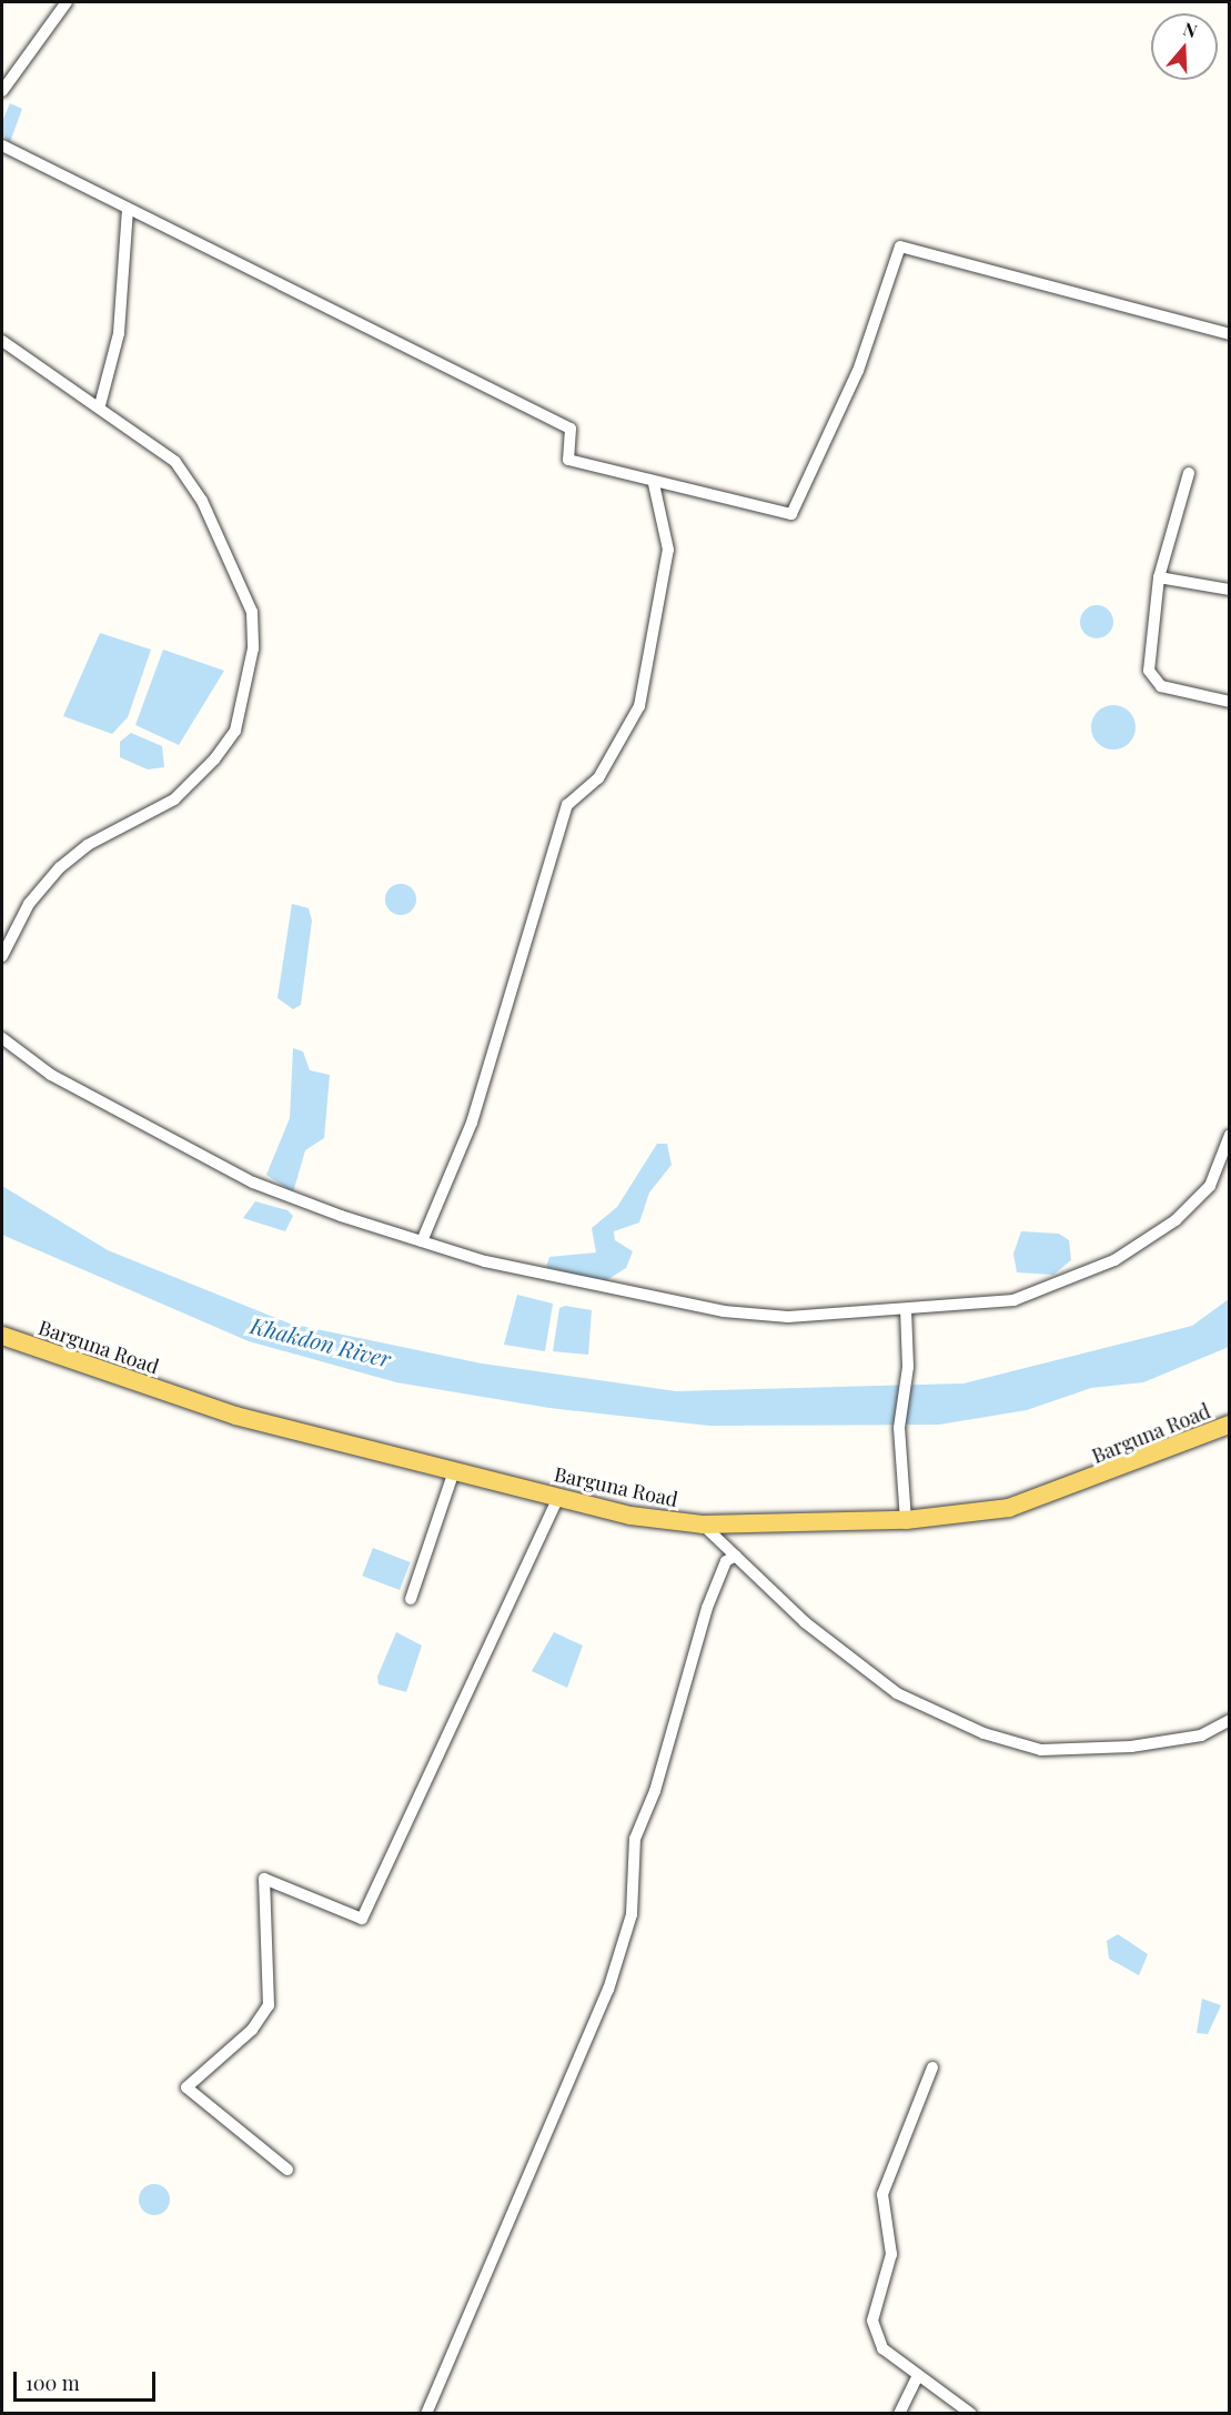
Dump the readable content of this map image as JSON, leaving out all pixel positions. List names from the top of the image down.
{
  "streets": {
    "main road": ["Barguna Road"]
  },
  "water": ["Khakdon River"],
  "scale_bar": "100 m",
  "north": "top"
}
